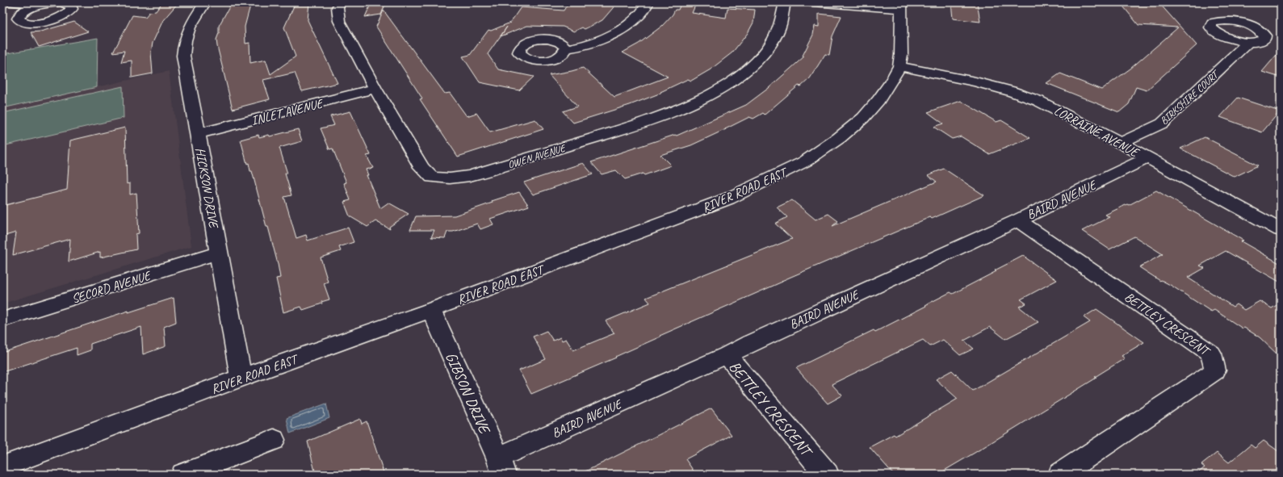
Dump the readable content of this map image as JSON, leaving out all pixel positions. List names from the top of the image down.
{
  "streets": {
    "street": [
      "BIRKSHIRE COURT",
      "INLET AVENUE",
      "LORRAINE AVENUE",
      "OWEN AVENUE",
      "HICKSON DRIVE",
      "RIVER ROAD EAST",
      "BAIRD AVENUE",
      "SECORD AVENUE",
      "BETTLEY CRESCENT",
      "GIBSON DRIVE"
    ]
  },
  "crossings": [
    ["BIRKSHIRE COURT", "LORRAINE AVENUE"],
    ["INLET AVENUE", "OWEN AVENUE"],
    ["INLET AVENUE", "HICKSON DRIVE"],
    ["LORRAINE AVENUE", "RIVER ROAD EAST"],
    ["LORRAINE AVENUE", "BAIRD AVENUE"],
    ["HICKSON DRIVE", "RIVER ROAD EAST"],
    ["HICKSON DRIVE", "SECORD AVENUE"],
    ["RIVER ROAD EAST", "GIBSON DRIVE"],
    ["BAIRD AVENUE", "BETTLEY CRESCENT"],
    ["BAIRD AVENUE", "GIBSON DRIVE"]
  ]
}
